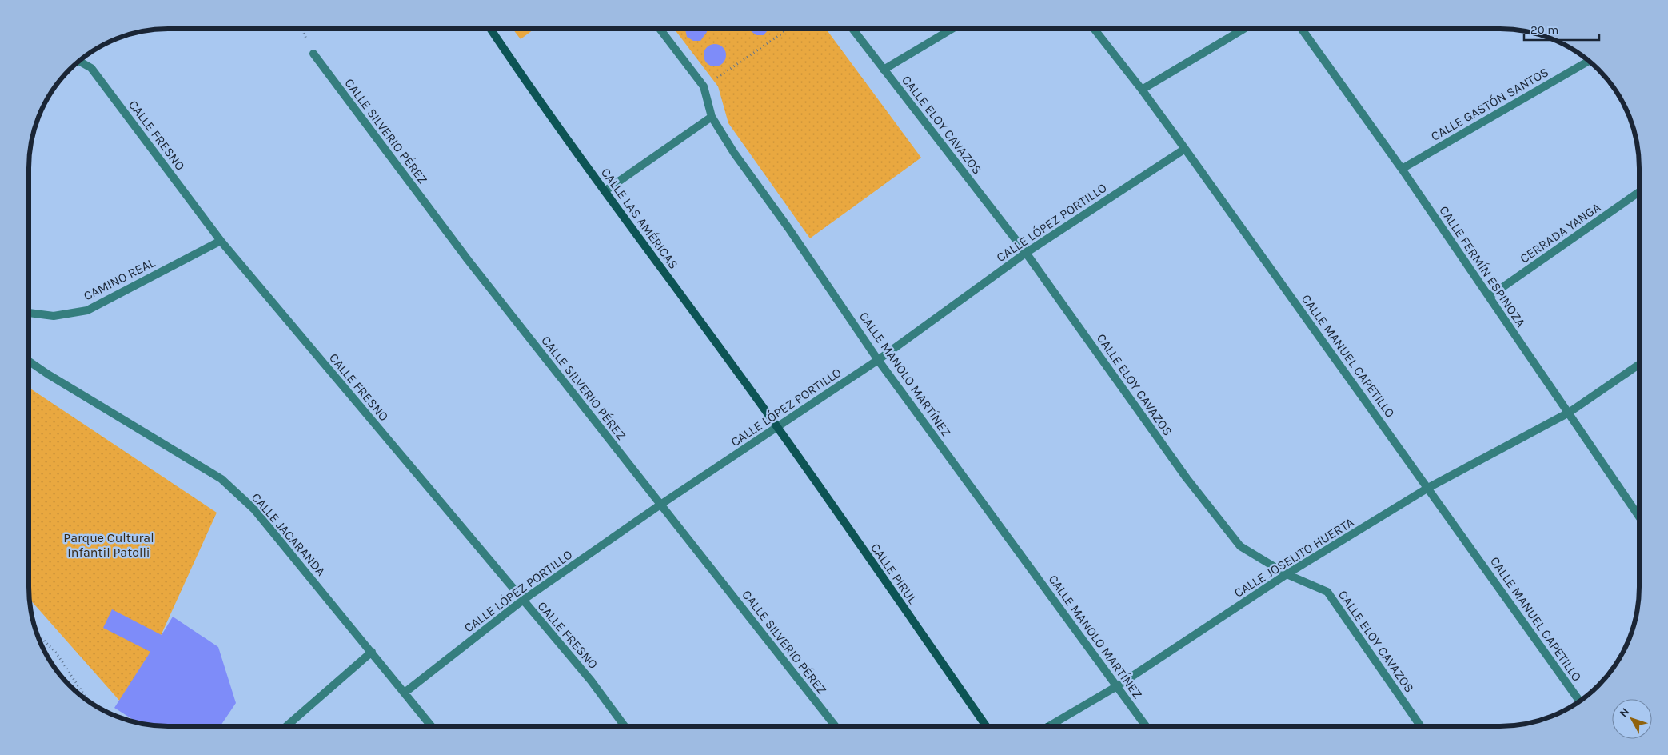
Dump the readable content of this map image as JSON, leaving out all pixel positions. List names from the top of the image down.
{
  "streets": {
    "street": [
      "CALLE GASTÓN SANTOS",
      "CALLE ELOY CAVAZOS",
      "CALLE SILVERIO PÉREZ",
      "CALLE FRESNO",
      "CALLE LAS AMÉRICAS",
      "CALLE LÓPEZ PORTILLO",
      "CERRADA YANGA",
      "CALLE FERMÍN ESPINOZA",
      "CAMINO REAL",
      "CALLE MANUEL CAPETILLO",
      "CALLE MANOLO MARTÍNEZ",
      "CALLE JACARANDA",
      "CALLE JOSELITO HUERTA",
      "CALLE PIRUL"
    ]
  },
  "crossings": [
    ["CALLE GASTÓN SANTOS", "CALLE FERMÍN ESPINOZA"],
    ["CALLE ELOY CAVAZOS", "CALLE LÓPEZ PORTILLO"],
    ["CALLE ELOY CAVAZOS", "CALLE JOSELITO HUERTA"],
    ["CALLE SILVERIO PÉREZ", "CALLE LÓPEZ PORTILLO"],
    ["CALLE FRESNO", "CALLE LÓPEZ PORTILLO"],
    ["CALLE FRESNO", "CAMINO REAL"],
    ["CALLE LAS AMÉRICAS", "CALLE LÓPEZ PORTILLO"],
    ["CALLE LAS AMÉRICAS", "CALLE PIRUL"],
    ["CALLE LÓPEZ PORTILLO", "CALLE MANUEL CAPETILLO"],
    ["CALLE LÓPEZ PORTILLO", "CALLE MANOLO MARTÍNEZ"],
    ["CALLE LÓPEZ PORTILLO", "CALLE JACARANDA"],
    ["CALLE LÓPEZ PORTILLO", "CALLE PIRUL"],
    ["CERRADA YANGA", "CALLE FERMÍN ESPINOZA"],
    ["CALLE FERMÍN ESPINOZA", "CALLE JOSELITO HUERTA"],
    ["CALLE MANUEL CAPETILLO", "CALLE JOSELITO HUERTA"],
    ["CALLE MANOLO MARTÍNEZ", "CALLE JOSELITO HUERTA"]
  ],
  "parks": ["Parque Cultural Infantil Patolli"],
  "scale_bar": "20 m",
  "north": "top left"
}
